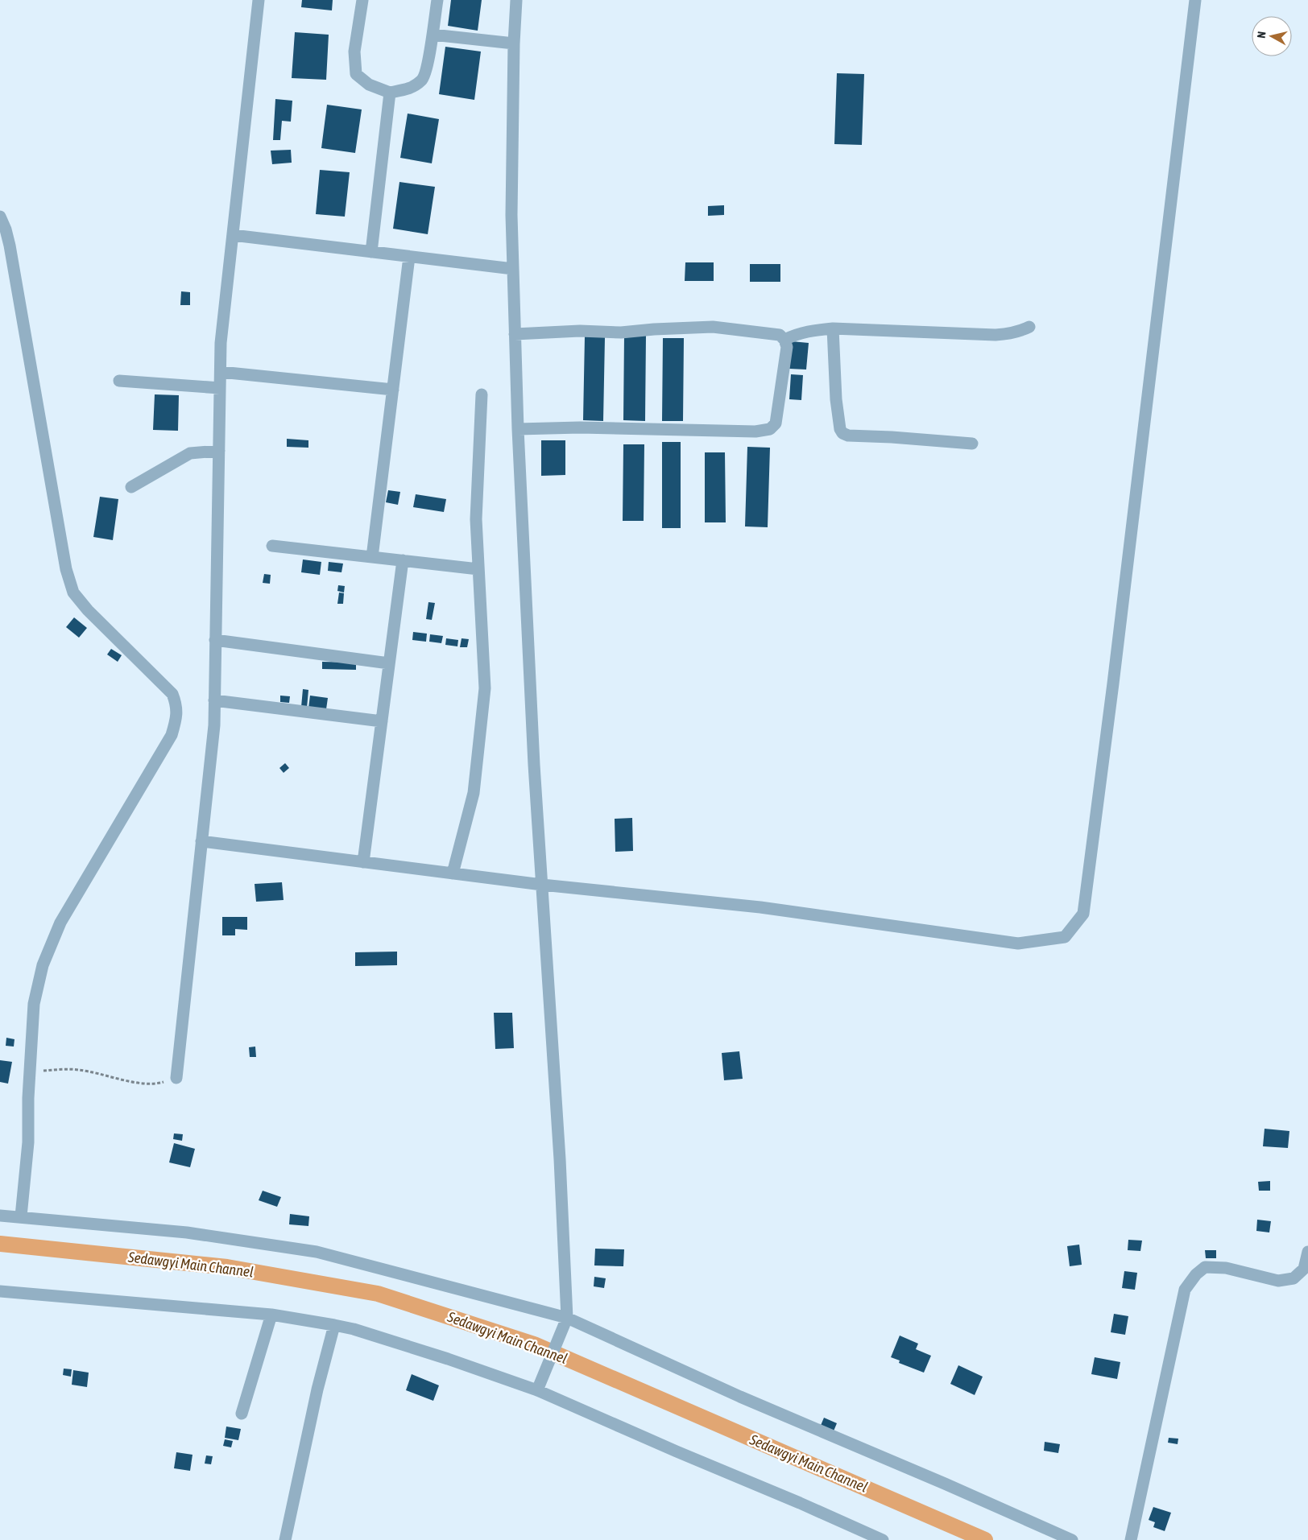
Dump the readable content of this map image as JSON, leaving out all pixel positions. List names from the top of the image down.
{
  "water": ["Sedawgyi Main Channel"],
  "north": "left"
}
